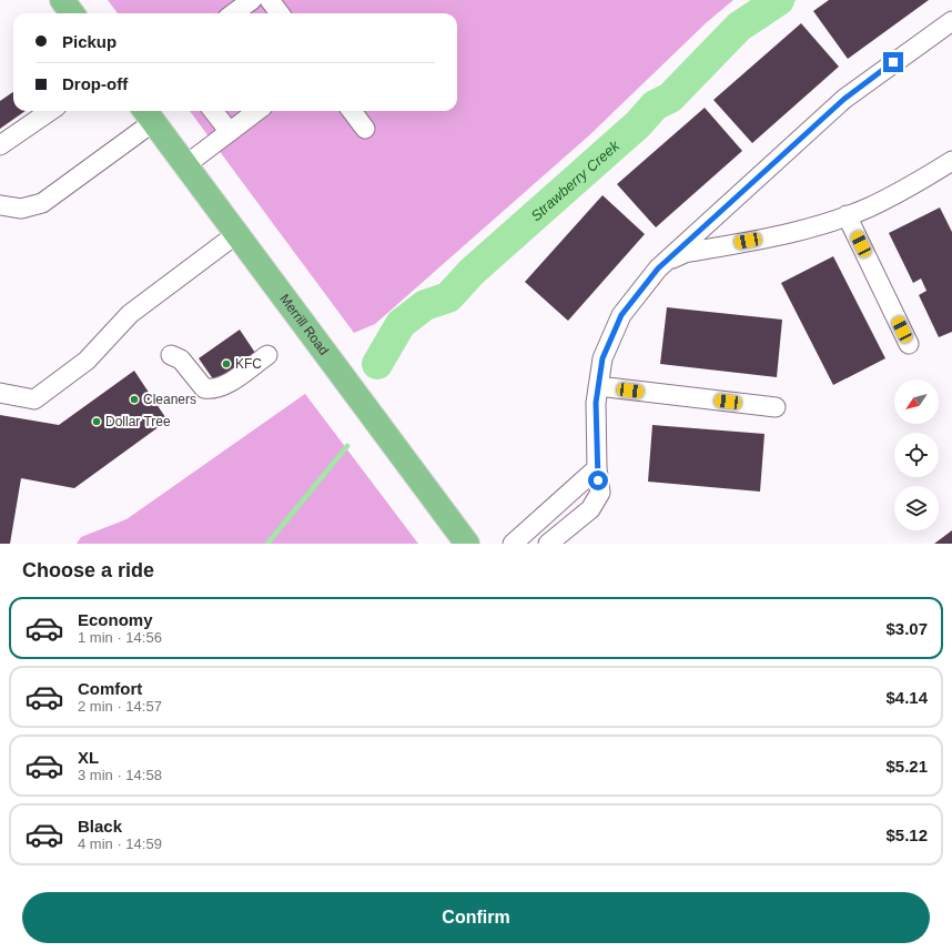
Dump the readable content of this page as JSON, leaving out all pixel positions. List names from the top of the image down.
{
  "streets": {
    "main road": ["Merrill Road"]
  },
  "water": ["Strawberry Creek"],
  "places": ["KFC", "Cleaners", "Dollar Tree"],
  "north": "bottom left",
  "page": {
    "banner": ["Pickup", "Drop-off"],
    "heading": "Choose a ride",
    "list": [
      {
        "name": "Economy",
        "note": "1 min · 14:56",
        "value": "$3.07"
      },
      {
        "name": "Comfort",
        "note": "2 min · 14:57",
        "value": "$4.14"
      },
      {
        "name": "XL",
        "note": "3 min · 14:58",
        "value": "$5.21"
      },
      {
        "name": "Black",
        "note": "4 min · 14:59",
        "value": "$5.12"
      }
    ],
    "buttons": "Confirm"
  }
}
